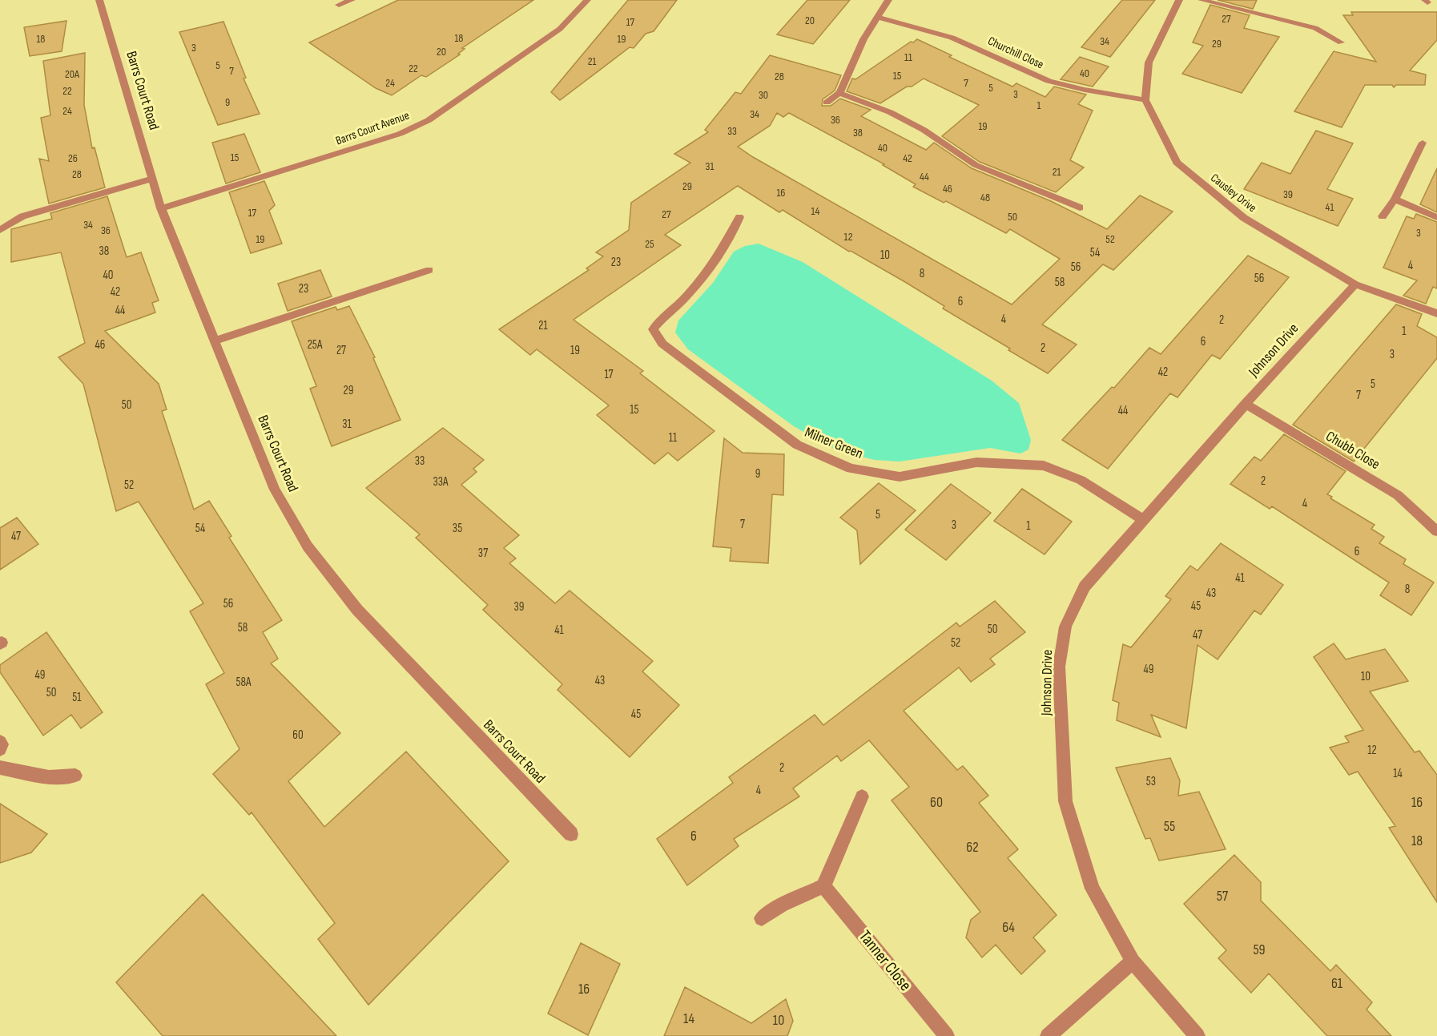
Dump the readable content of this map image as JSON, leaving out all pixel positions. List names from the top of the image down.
{
  "streets": {
    "street": [
      "Churchill Close",
      "Barrs Court Road",
      "Barrs Court Avenue",
      "Causley Drive",
      "Johnson Drive",
      "Milner Green",
      "Chubb Close",
      "Tanner Close"
    ]
  },
  "crossings": [
    ["Churchill Close", "Causley Drive"],
    ["Barrs Court Road", "Barrs Court Avenue"],
    ["Causley Drive", "Johnson Drive"],
    ["Johnson Drive", "Milner Green"],
    ["Johnson Drive", "Chubb Close"]
  ],
  "house_numbers": [
    "27",
    "20",
    "17",
    "18",
    "18",
    "19",
    "34",
    "29",
    "3",
    "20",
    "11",
    "21",
    "5",
    "22",
    "7",
    "40",
    "20A",
    "15",
    "28",
    "24",
    "7",
    "5",
    "22",
    "3",
    "30",
    "9",
    "1",
    "24",
    "34",
    "36",
    "19",
    "33",
    "38",
    "40",
    "15",
    "26",
    "42",
    "31",
    "21",
    "28",
    "44",
    "29",
    "46",
    "16",
    "39",
    "48",
    "41",
    "14",
    "17",
    "27",
    "50",
    "34",
    "36",
    "3",
    "12",
    "19",
    "52",
    "25",
    "38",
    "54",
    "10",
    "23",
    "4",
    "56",
    "8",
    "40",
    "56",
    "58",
    "23",
    "42",
    "6",
    "44",
    "4",
    "2",
    "21",
    "1",
    "6",
    "46",
    "25A",
    "2",
    "27",
    "19",
    "3",
    "42",
    "17",
    "5",
    "29",
    "7",
    "50",
    "15",
    "44",
    "31",
    "11",
    "33",
    "9",
    "2",
    "33A",
    "52",
    "4",
    "5",
    "7",
    "3",
    "1",
    "54",
    "35",
    "47",
    "6",
    "37",
    "41",
    "8",
    "43",
    "56",
    "45",
    "39",
    "58",
    "50",
    "41",
    "47",
    "52",
    "49",
    "49",
    "10",
    "43",
    "58A",
    "50",
    "51",
    "45",
    "60",
    "12",
    "2",
    "14",
    "53",
    "4",
    "60",
    "16",
    "55",
    "6",
    "18",
    "62",
    "57",
    "64",
    "59",
    "61",
    "16",
    "14",
    "10"
  ]
}
